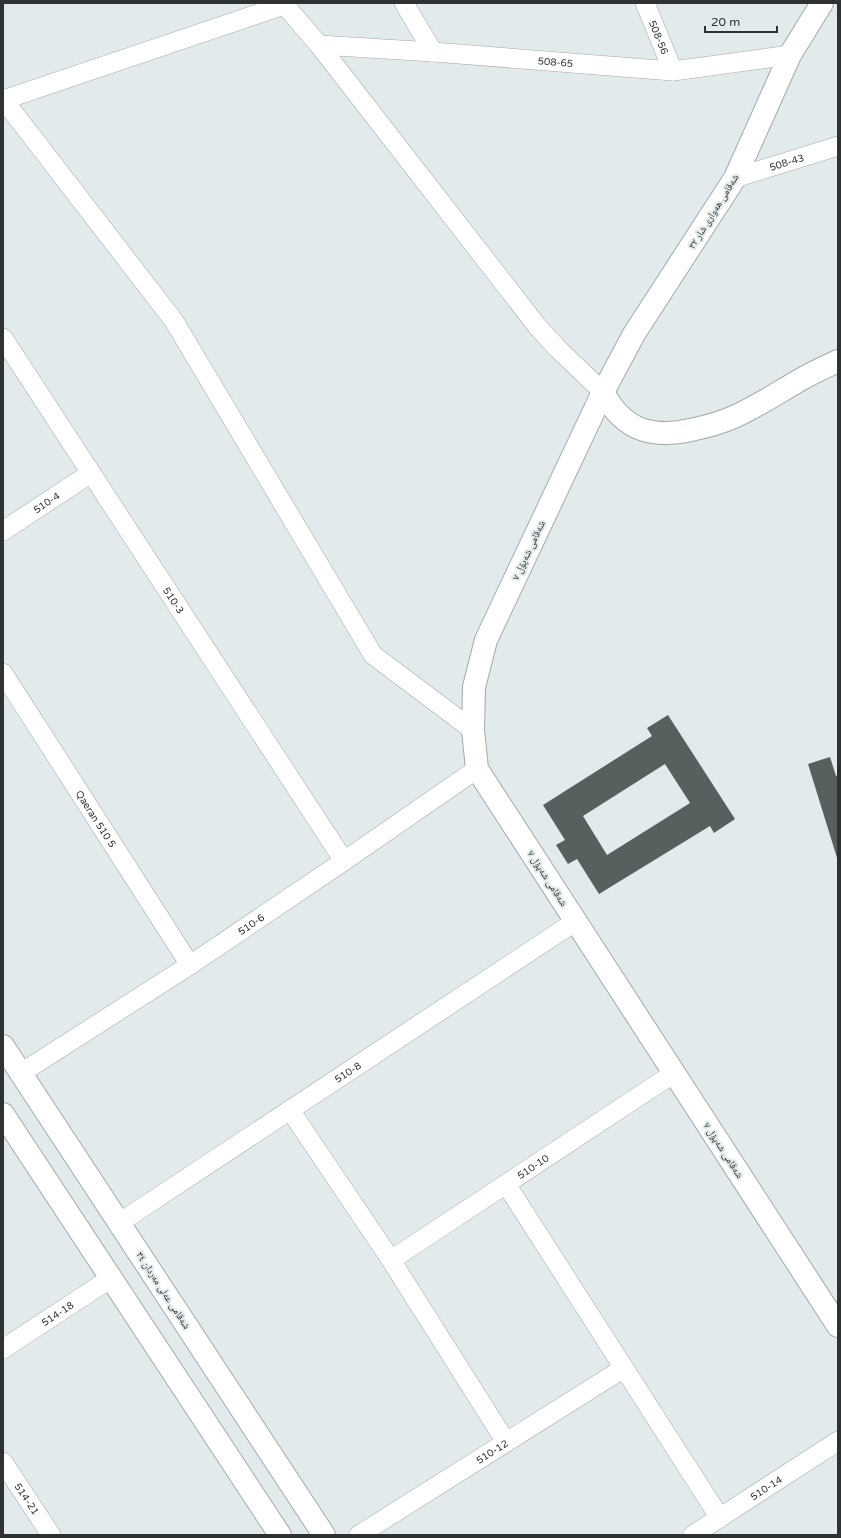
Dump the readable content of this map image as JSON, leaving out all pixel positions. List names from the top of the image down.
{
  "streets": {
    "street": [
      "508-56",
      "508-65",
      "508-43",
      "شەقامی هەواری شار ٣٢",
      "510-4",
      "شەقامی شەپۆل ٧",
      "510-3",
      "Qaeran 510 5",
      "510-6",
      "510-8",
      "510-10",
      "شەقامی عەلی مەردان ٣٤",
      "514-18",
      "510-12",
      "510-14",
      "514-21"
    ]
  },
  "crossings": [
    ["508-56", "508-65"],
    ["508-65", "شەقامی هەواری شار ٣٢"],
    ["508-43", "شەقامی هەواری شار ٣٢"],
    ["شەقامی هەواری شار ٣٢", "شەقامی شەپۆل ٧"],
    ["510-4", "510-3"],
    ["شەقامی شەپۆل ٧", "510-6"],
    ["شەقامی شەپۆل ٧", "510-8"],
    ["شەقامی شەپۆل ٧", "510-10"],
    ["510-3", "510-6"],
    ["Qaeran 510 5", "510-6"],
    ["510-6", "شەقامی عەلی مەردان ٣٤"],
    ["510-8", "شەقامی عەلی مەردان ٣٤"]
  ],
  "scale_bar": "20 m"
}
